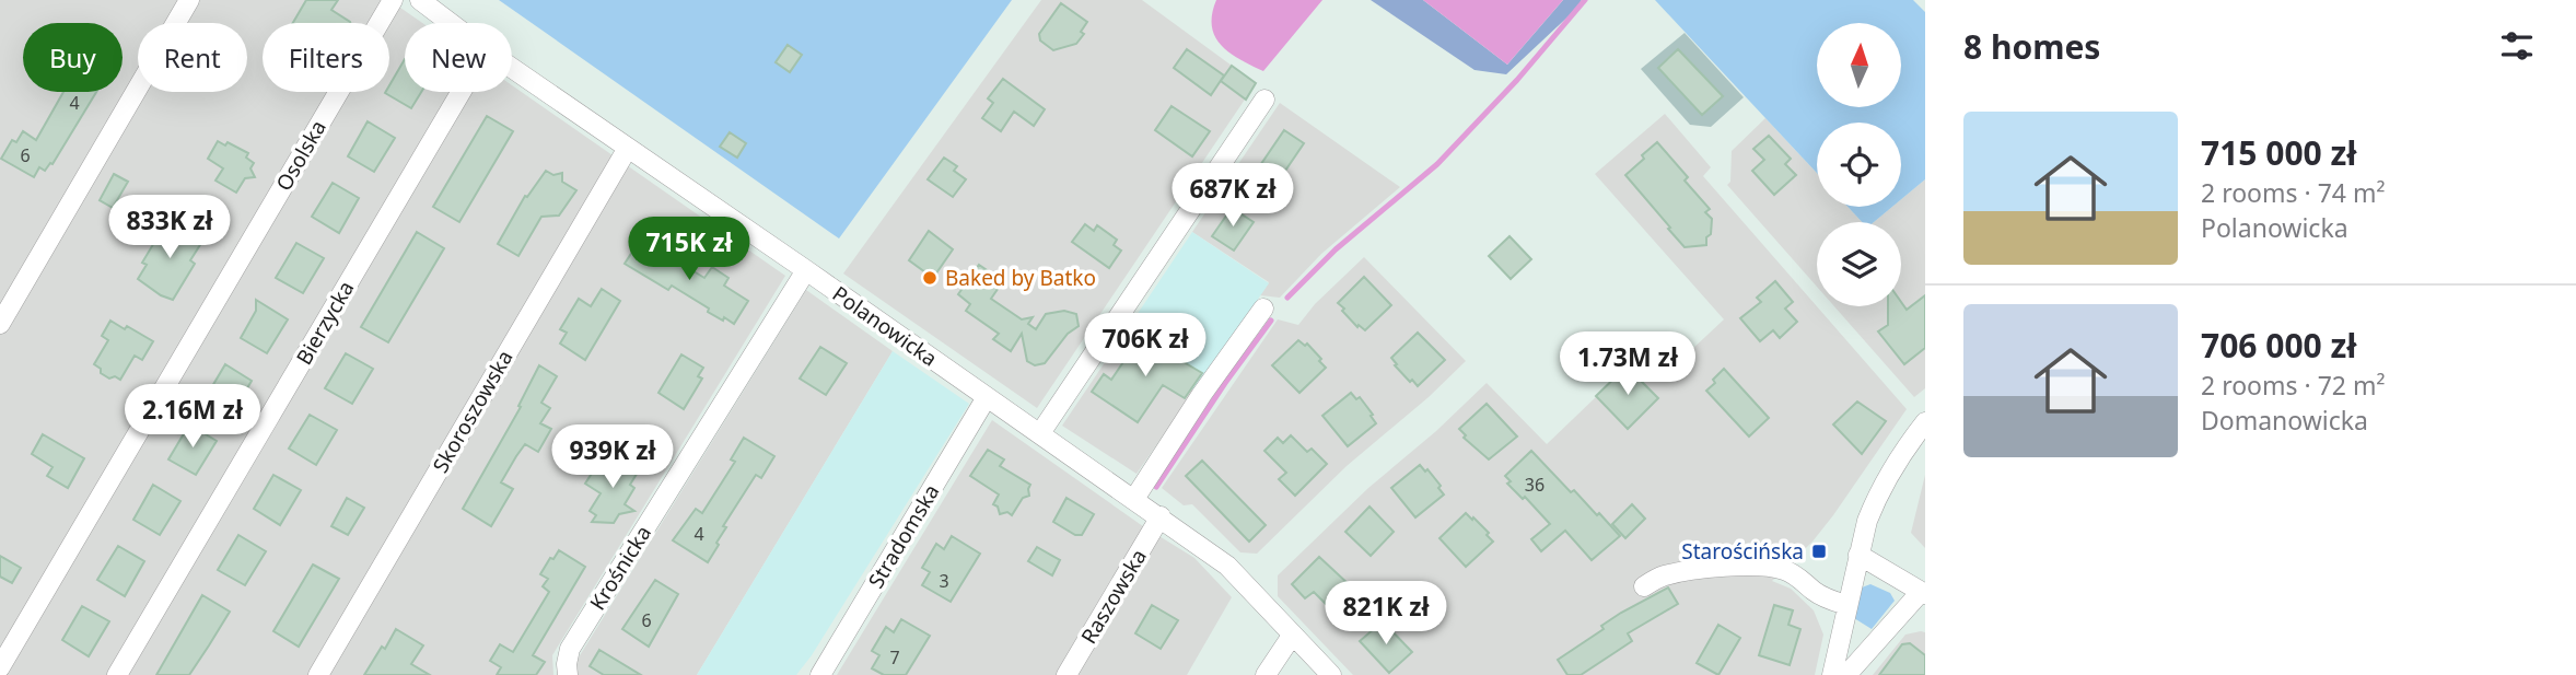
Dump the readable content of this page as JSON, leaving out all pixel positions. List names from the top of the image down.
{
  "streets": {
    "street": [
      "Osolska",
      "Bierzycka",
      "Polanowicka",
      "Skoroszowska",
      "Stradomska",
      "Krośnicka",
      "Raszowska"
    ]
  },
  "crossings": [
    ["Polanowicka", "Skoroszowska"],
    ["Polanowicka", "Stradomska"],
    ["Polanowicka", "Krośnicka"],
    ["Polanowicka", "Raszowska"]
  ],
  "places": {
    "other": ["Baked by Batko"],
    "transit": ["Starościńska"]
  },
  "house_numbers": [
    "4",
    "6",
    "36",
    "4",
    "3",
    "6",
    "7"
  ],
  "north": "top",
  "page": {
    "heading": "8 homes",
    "chip": [
      "Buy",
      "Rent",
      "Filters",
      "New"
    ],
    "list": [
      {
        "name": "715 000 zł",
        "note": "2 rooms · 74 m² · Polanowicka"
      },
      {
        "name": "706 000 zł",
        "note": "2 rooms · 72 m² · Domanowicka"
      }
    ],
    "price": [
      "687K zł",
      "833K zł",
      "715K zł",
      "706K zł",
      "1.73M zł",
      "2.16M zł",
      "939K zł",
      "821K zł"
    ]
  }
}
